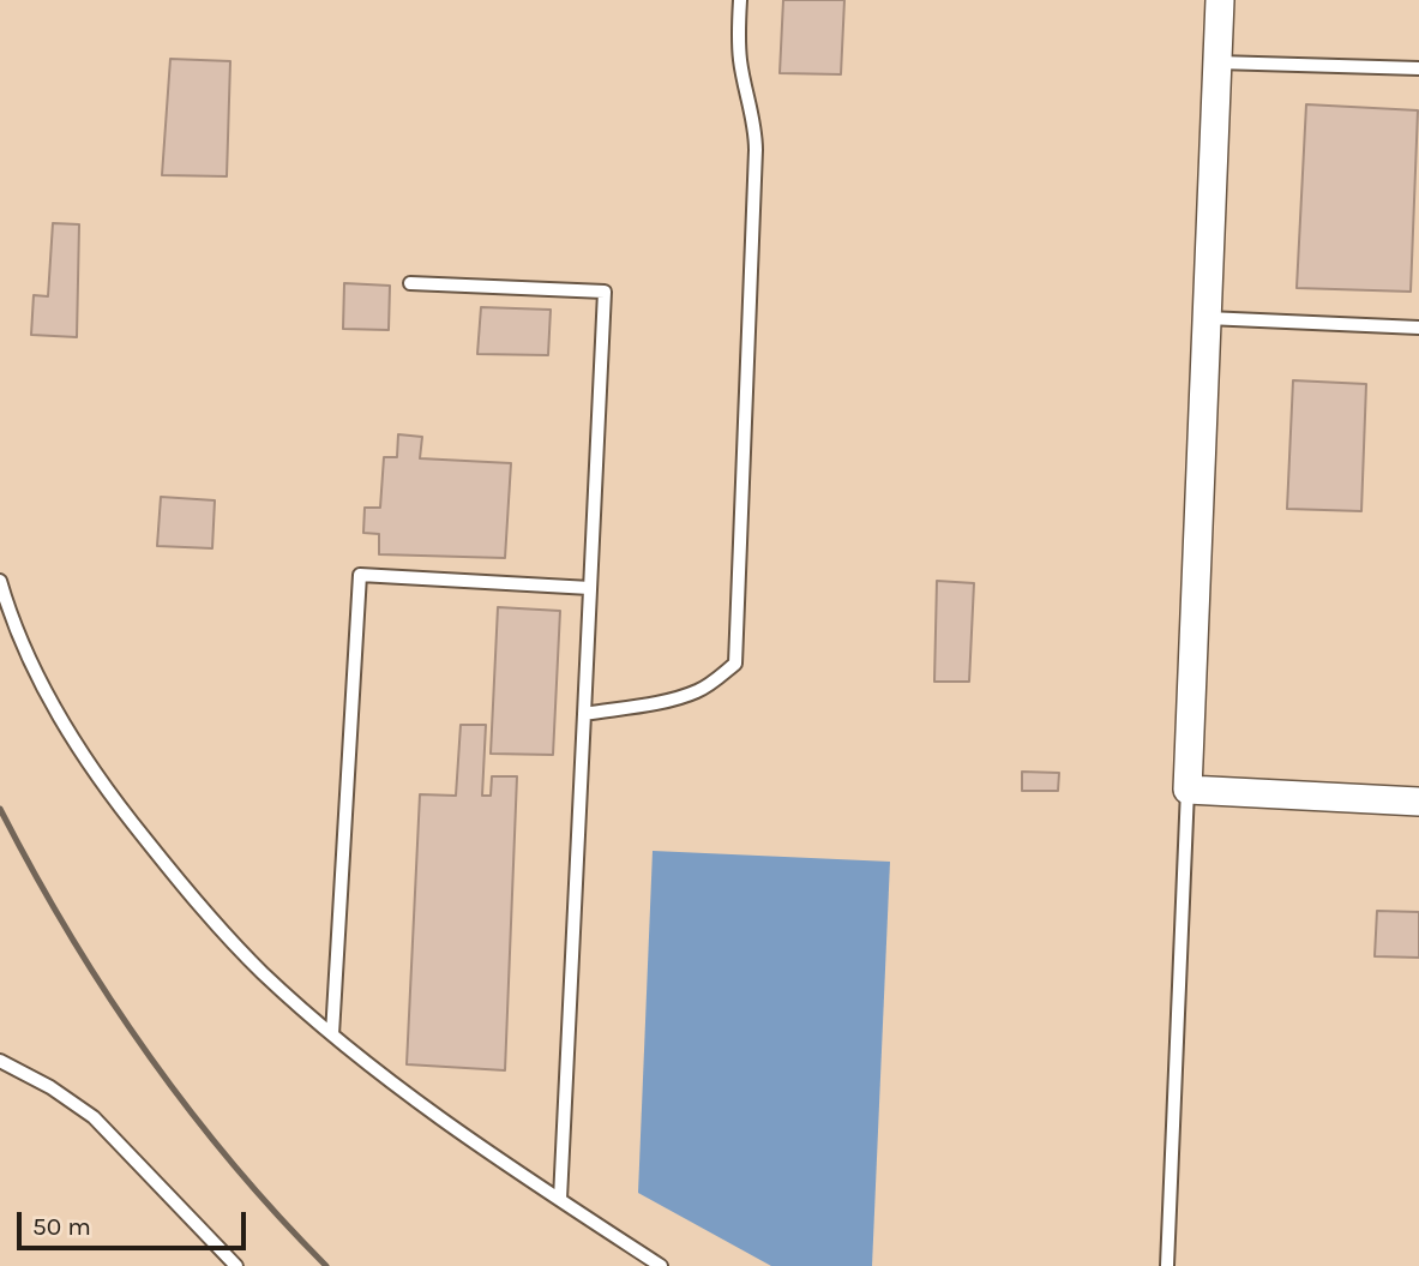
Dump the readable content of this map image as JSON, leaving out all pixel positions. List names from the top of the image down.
{
  "scale_bar": "50 m"
}
